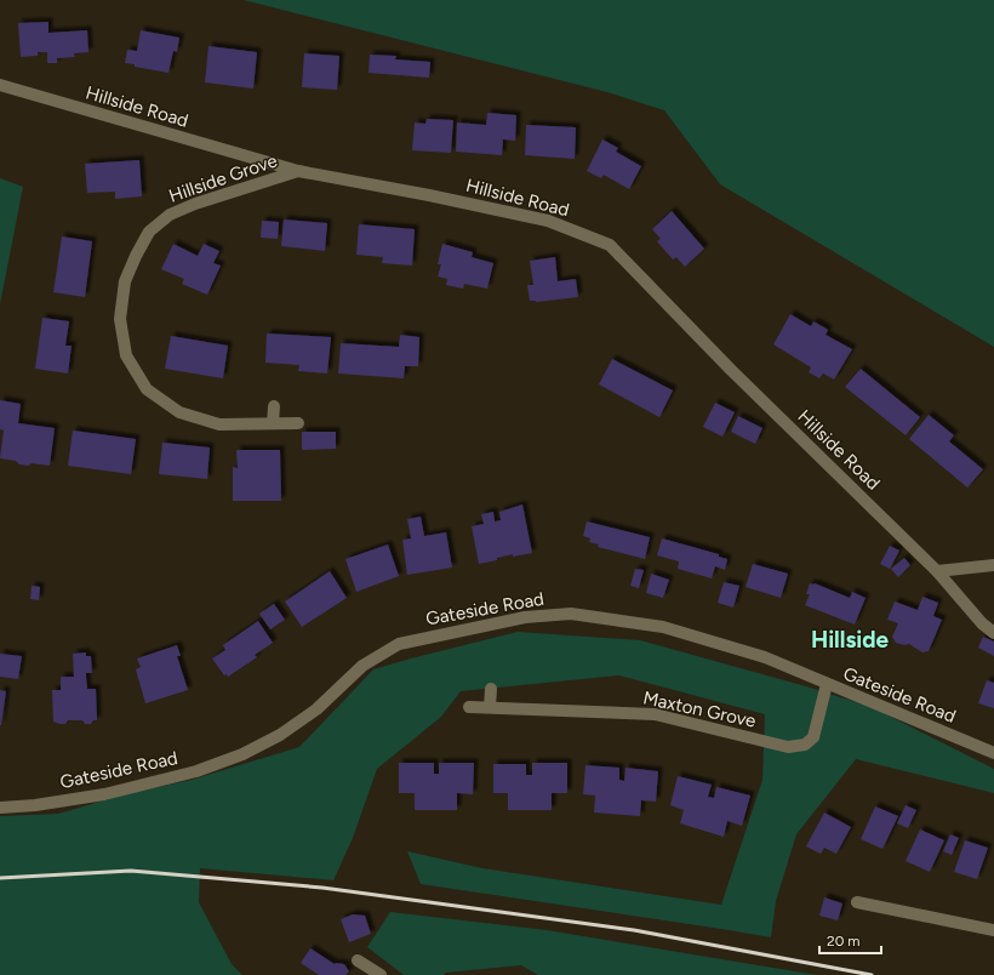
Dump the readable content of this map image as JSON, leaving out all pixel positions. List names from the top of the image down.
{
  "streets": {
    "street": [
      "Hillside Road",
      "Hillside Grove",
      "Gateside Road",
      "Maxton Grove"
    ]
  },
  "crossings": [
    ["Hillside Road", "Hillside Grove"],
    ["Gateside Road", "Maxton Grove"]
  ],
  "districts": ["Hillside"],
  "scale_bar": "20 m"
}
